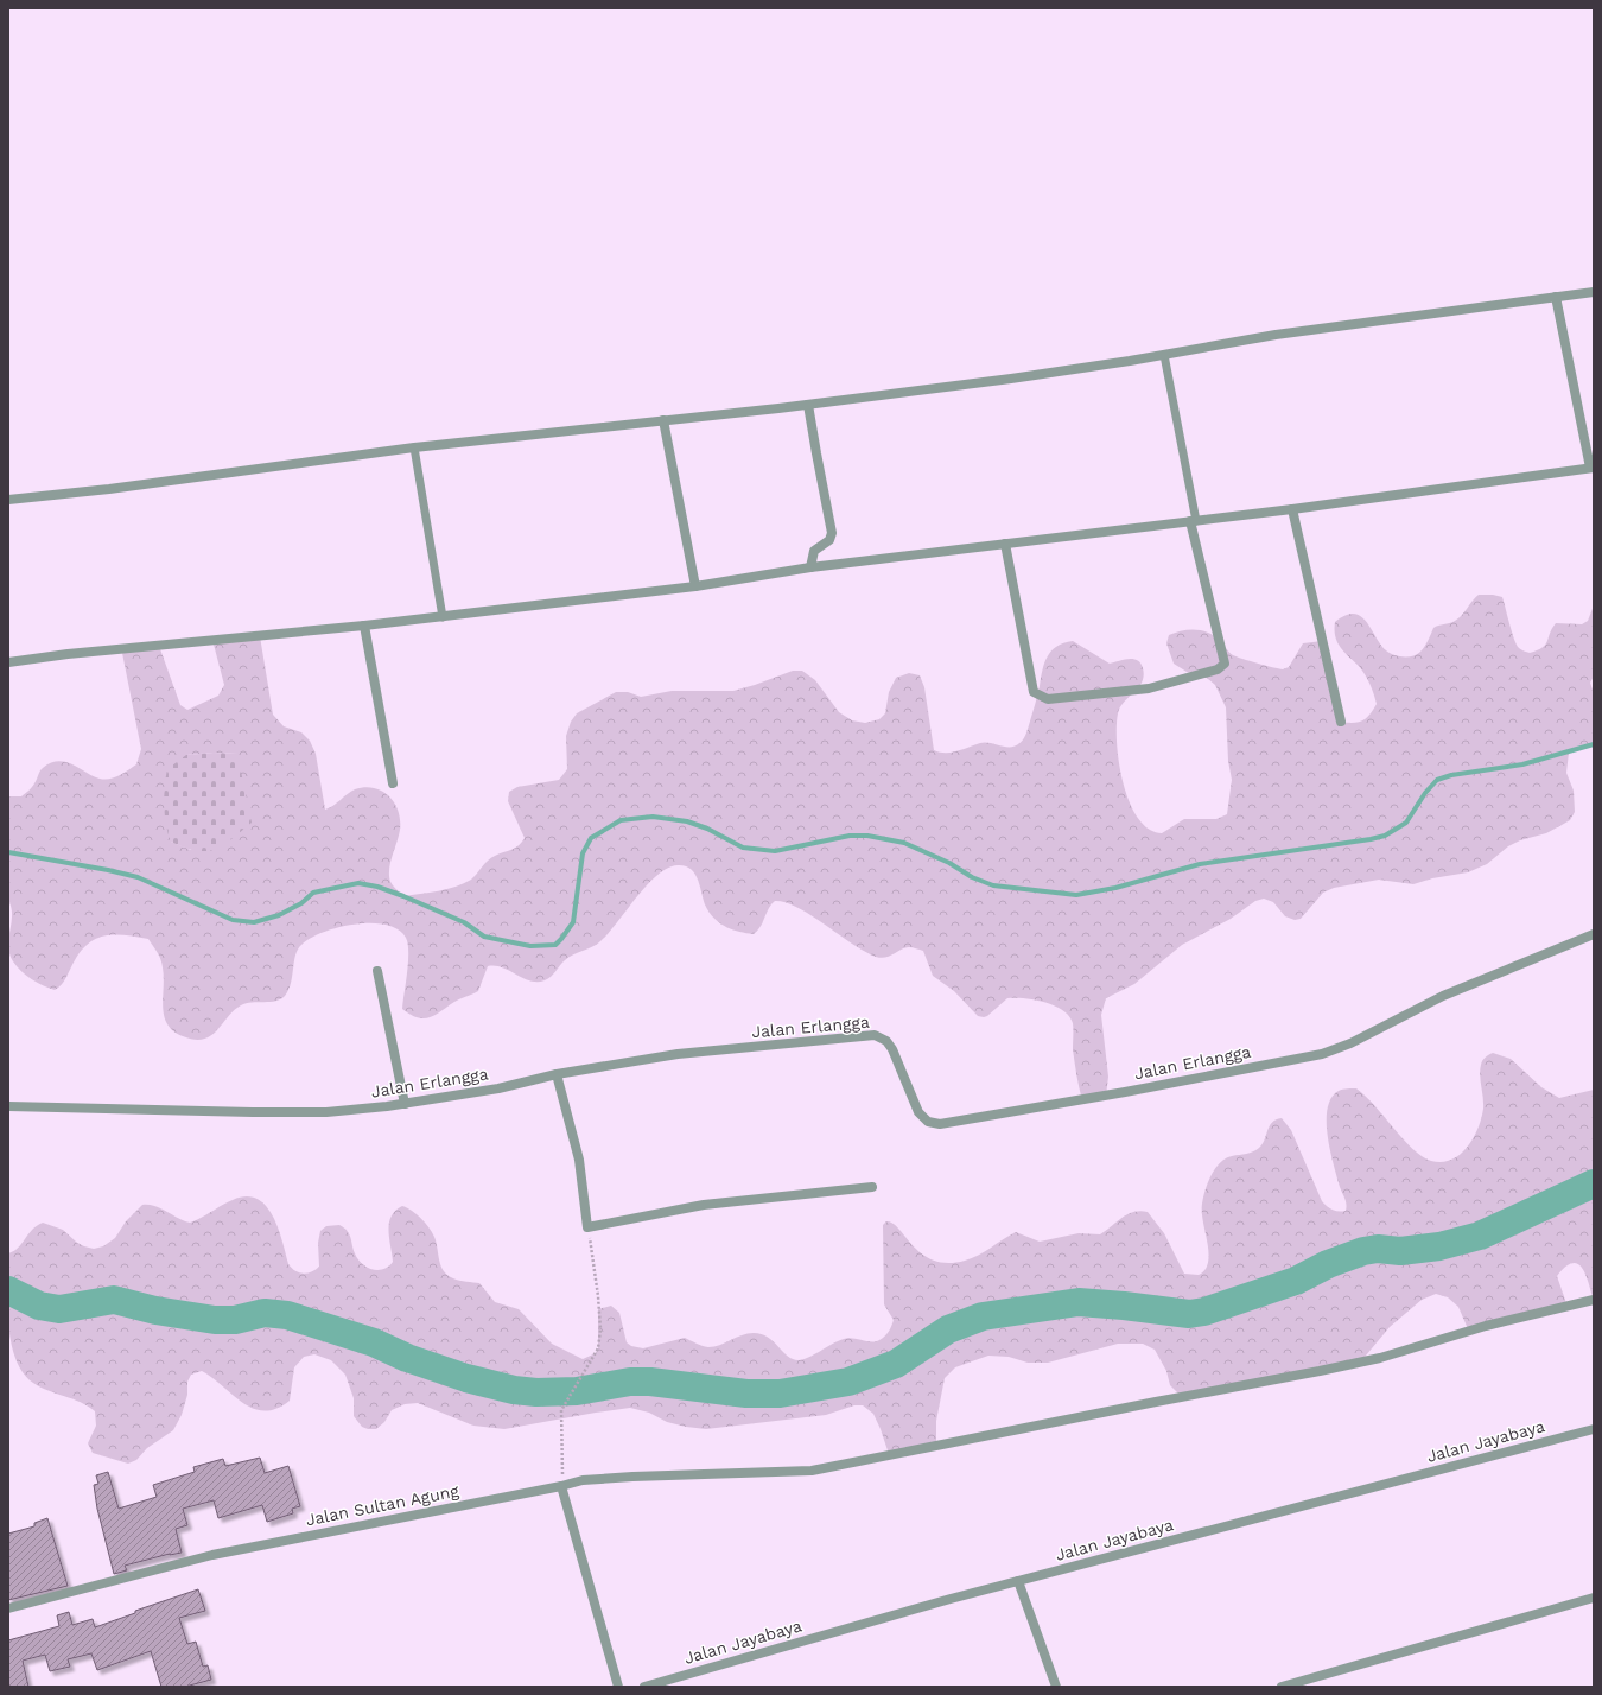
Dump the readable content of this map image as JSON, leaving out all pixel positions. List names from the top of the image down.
{
  "streets": {
    "street": ["Jalan Erlangga", "Jalan Jayabaya", "Jalan Sultan Agung"]
  }
}
